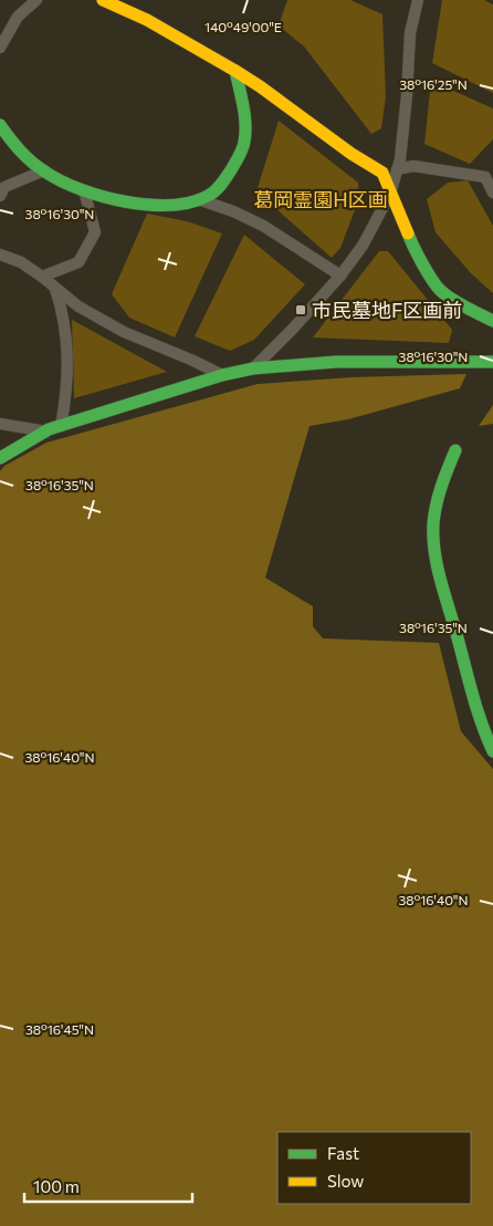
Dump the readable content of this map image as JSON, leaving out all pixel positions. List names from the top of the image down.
{
  "parks": ["葛岡霊園H区画"],
  "places": {
    "transit": ["市民墓地F区画前"]
  },
  "legend": ["Fast", "Slow"],
  "scale_bar": "100 m",
  "coordinates": [
    "140°49'00\"E",
    "38°16'25\"N",
    "38°16'30\"N",
    "38°16'35\"N",
    "38°16'40\"N",
    "38°16'45\"N"
  ]
}
